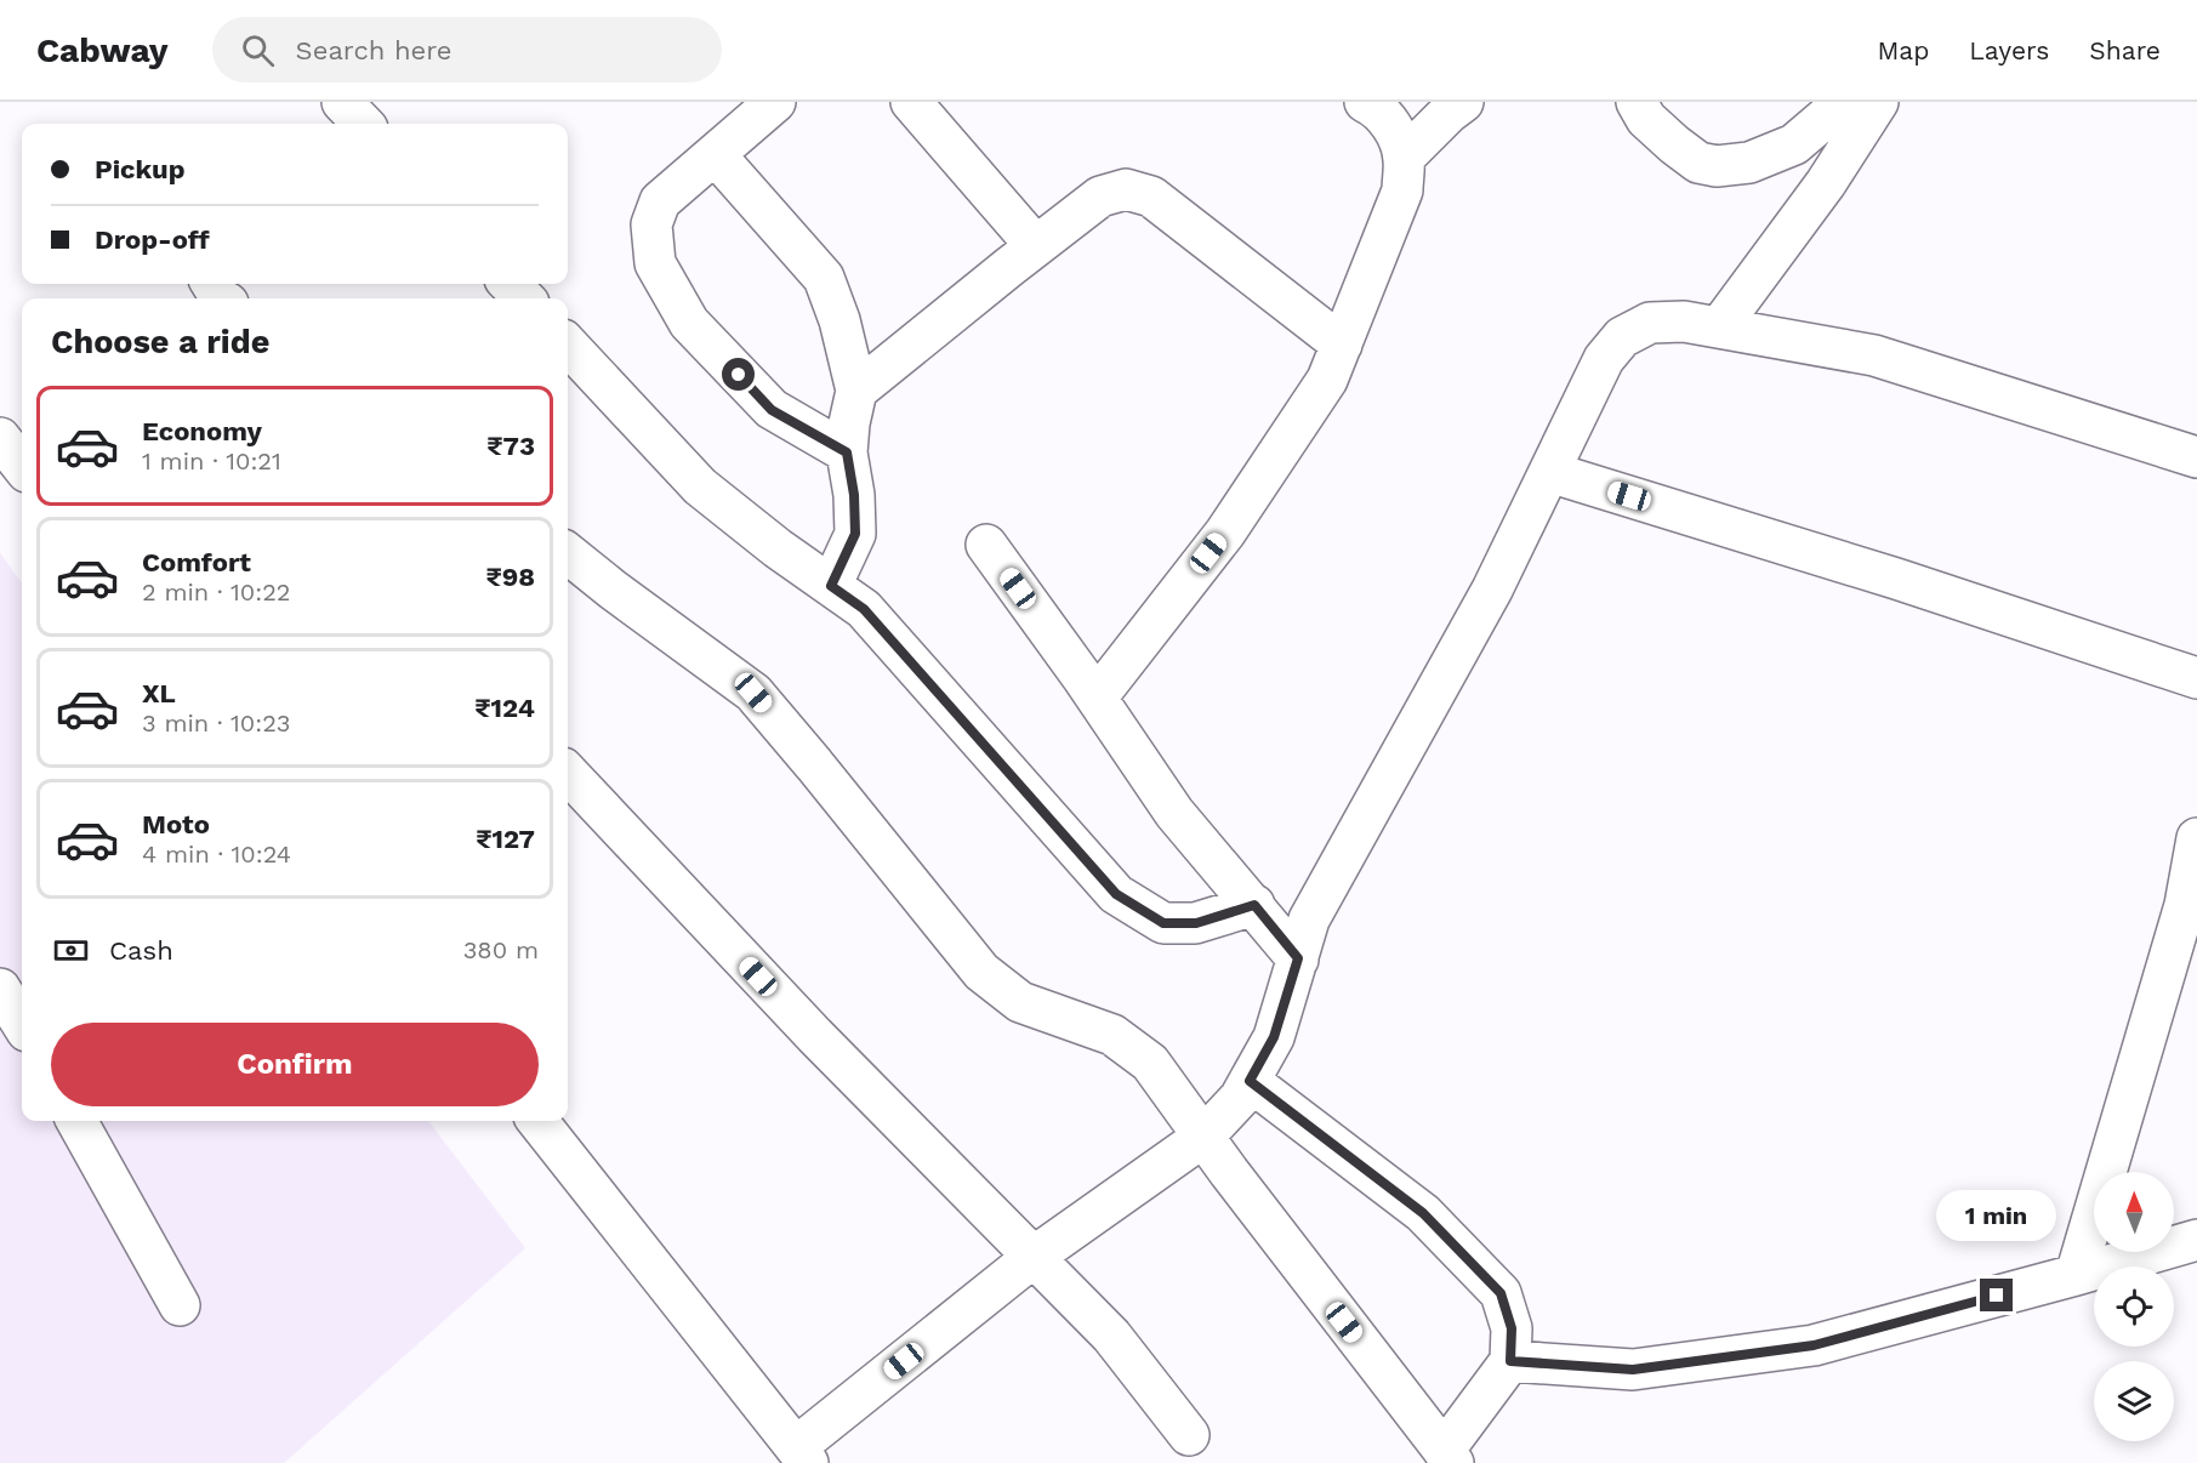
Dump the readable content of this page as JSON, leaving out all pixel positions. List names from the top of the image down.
{
  "north": "top",
  "page": {
    "header": "Cabway",
    "search": "Search here",
    "nav": ["Map", "Layers", "Share"],
    "banner": ["Pickup", "Drop-off"],
    "heading": "Choose a ride",
    "list": [
      {
        "name": "Economy",
        "note": "1 min · 10:21",
        "value": "₹73"
      },
      {
        "name": "Comfort",
        "note": "2 min · 10:22",
        "value": "₹98"
      },
      {
        "name": "XL",
        "note": "3 min · 10:23",
        "value": "₹124"
      },
      {
        "name": "Moto",
        "note": "4 min · 10:24",
        "value": "₹127"
      }
    ],
    "pay": ["Cash", "380 m"],
    "buttons": "Confirm",
    "bubble": "1 min"
  }
}
